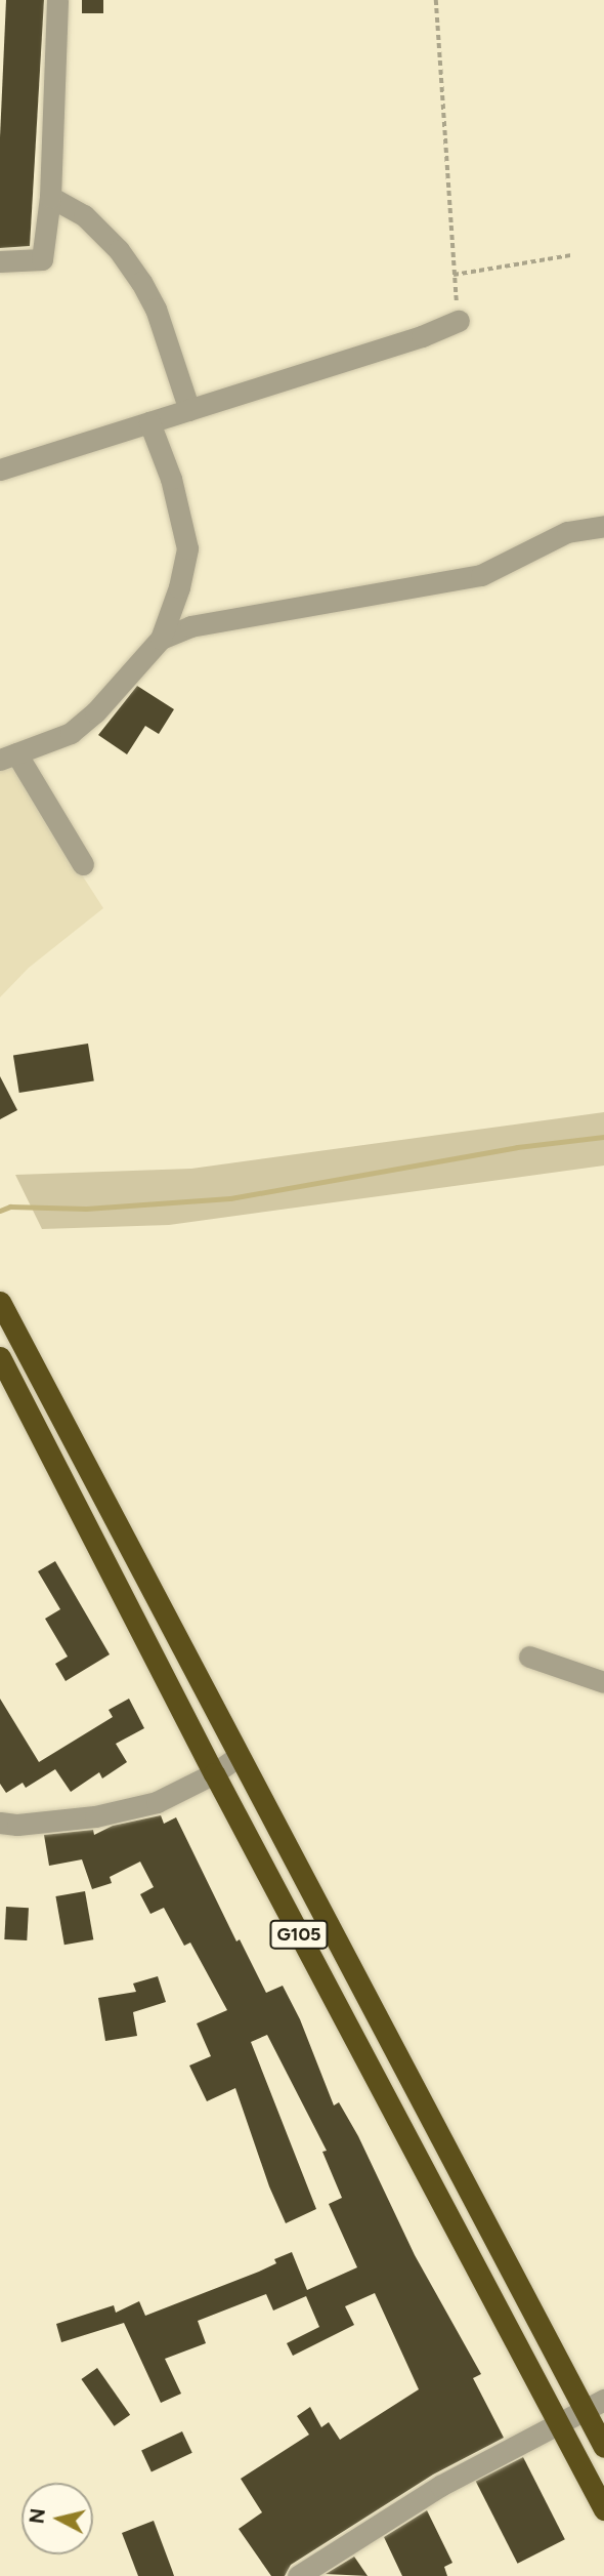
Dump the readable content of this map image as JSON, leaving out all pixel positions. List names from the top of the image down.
{
  "streets": {
    "highway": ["G105"]
  },
  "north": "left"
}
